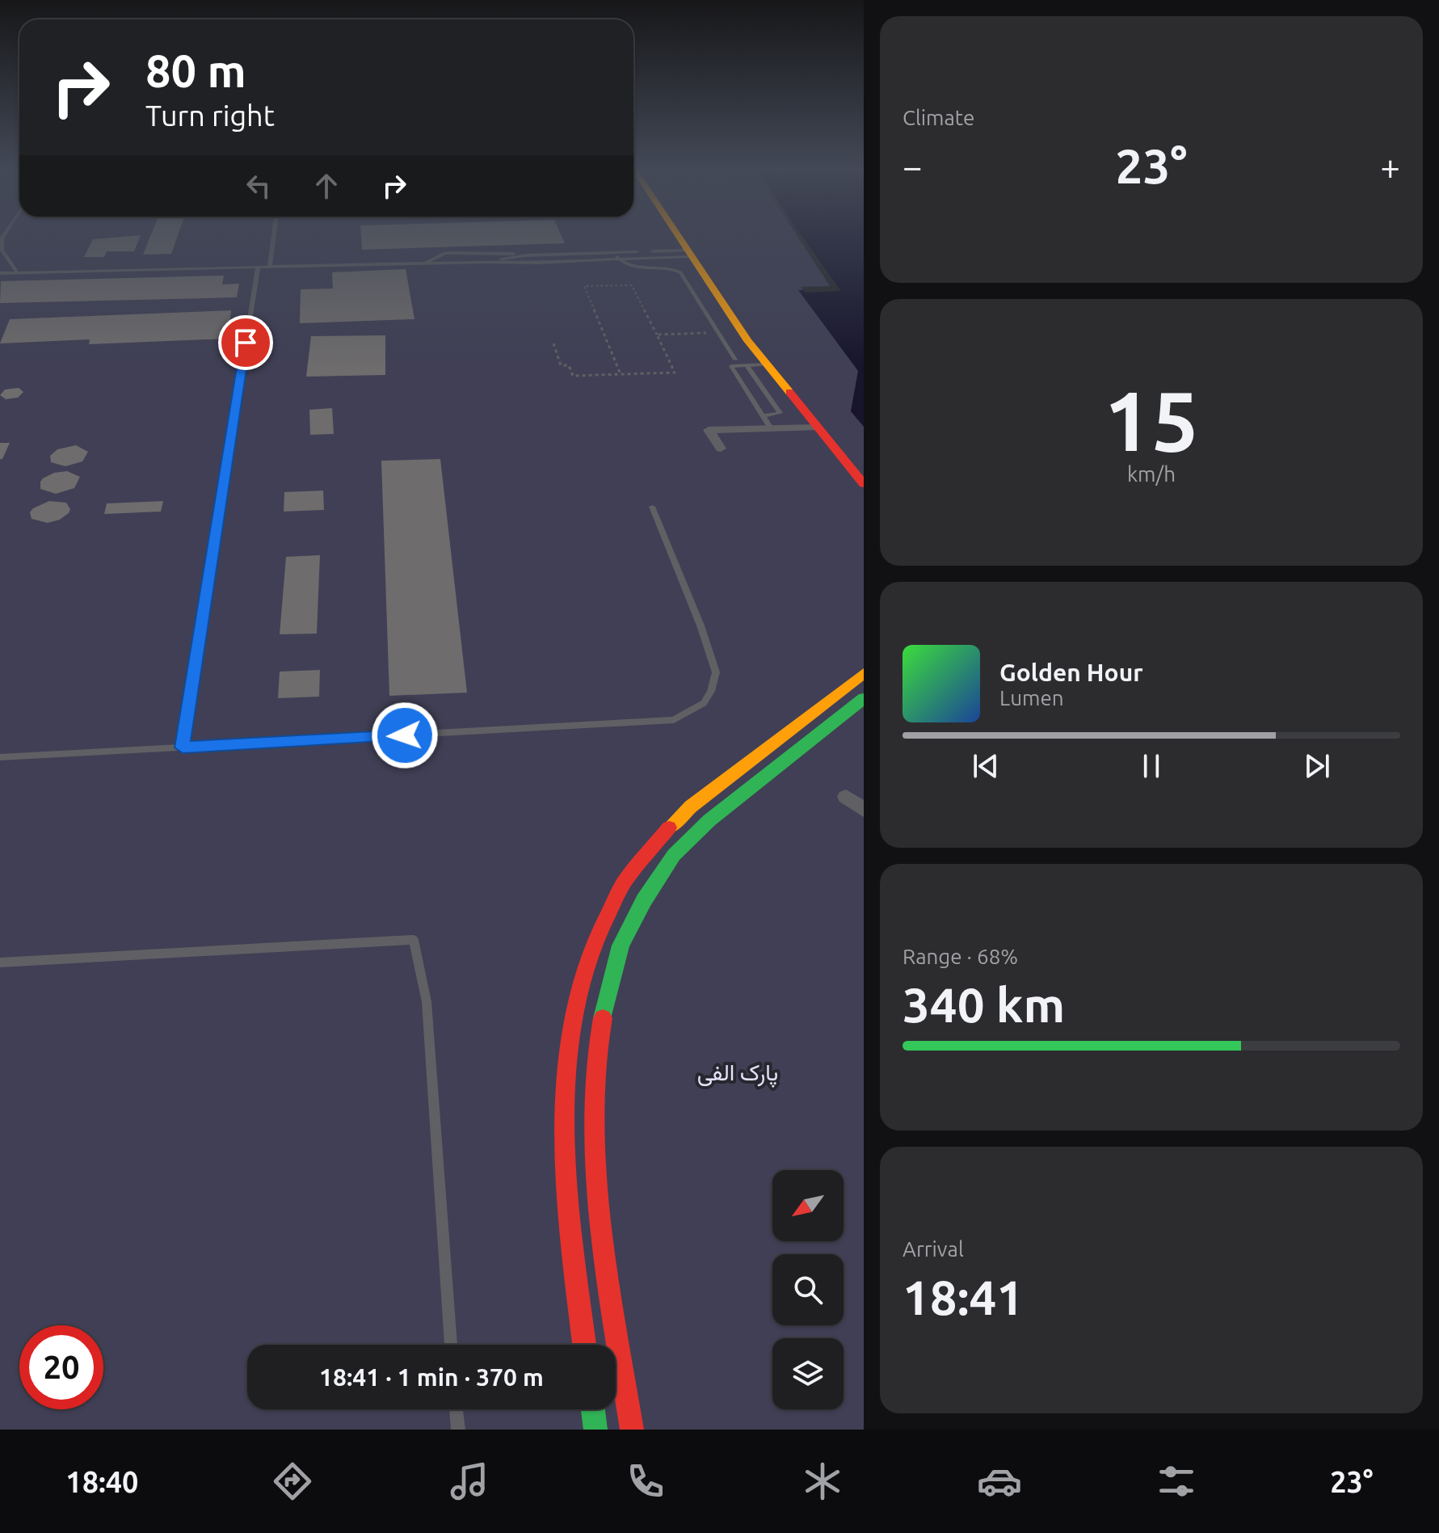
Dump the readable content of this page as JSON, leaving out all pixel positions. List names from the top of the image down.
{
  "parks": ["پارک الفی"],
  "north": "bottom left",
  "page": {
    "tile": [
      "Climate",
      ["15", "km/h"],
      ["Range · 68%", "340 km"],
      ["Arrival", "18:41"]
    ],
    "turn": ["80 m", "Turn right"],
    "heat": ["−", "23°", "+"],
    "song": ["Golden Hour", "Lumen"],
    "limit": "20",
    "trip": "18:41 · 1 min · 370 m",
    "tabs": ["18:40", "23°"]
  }
}
